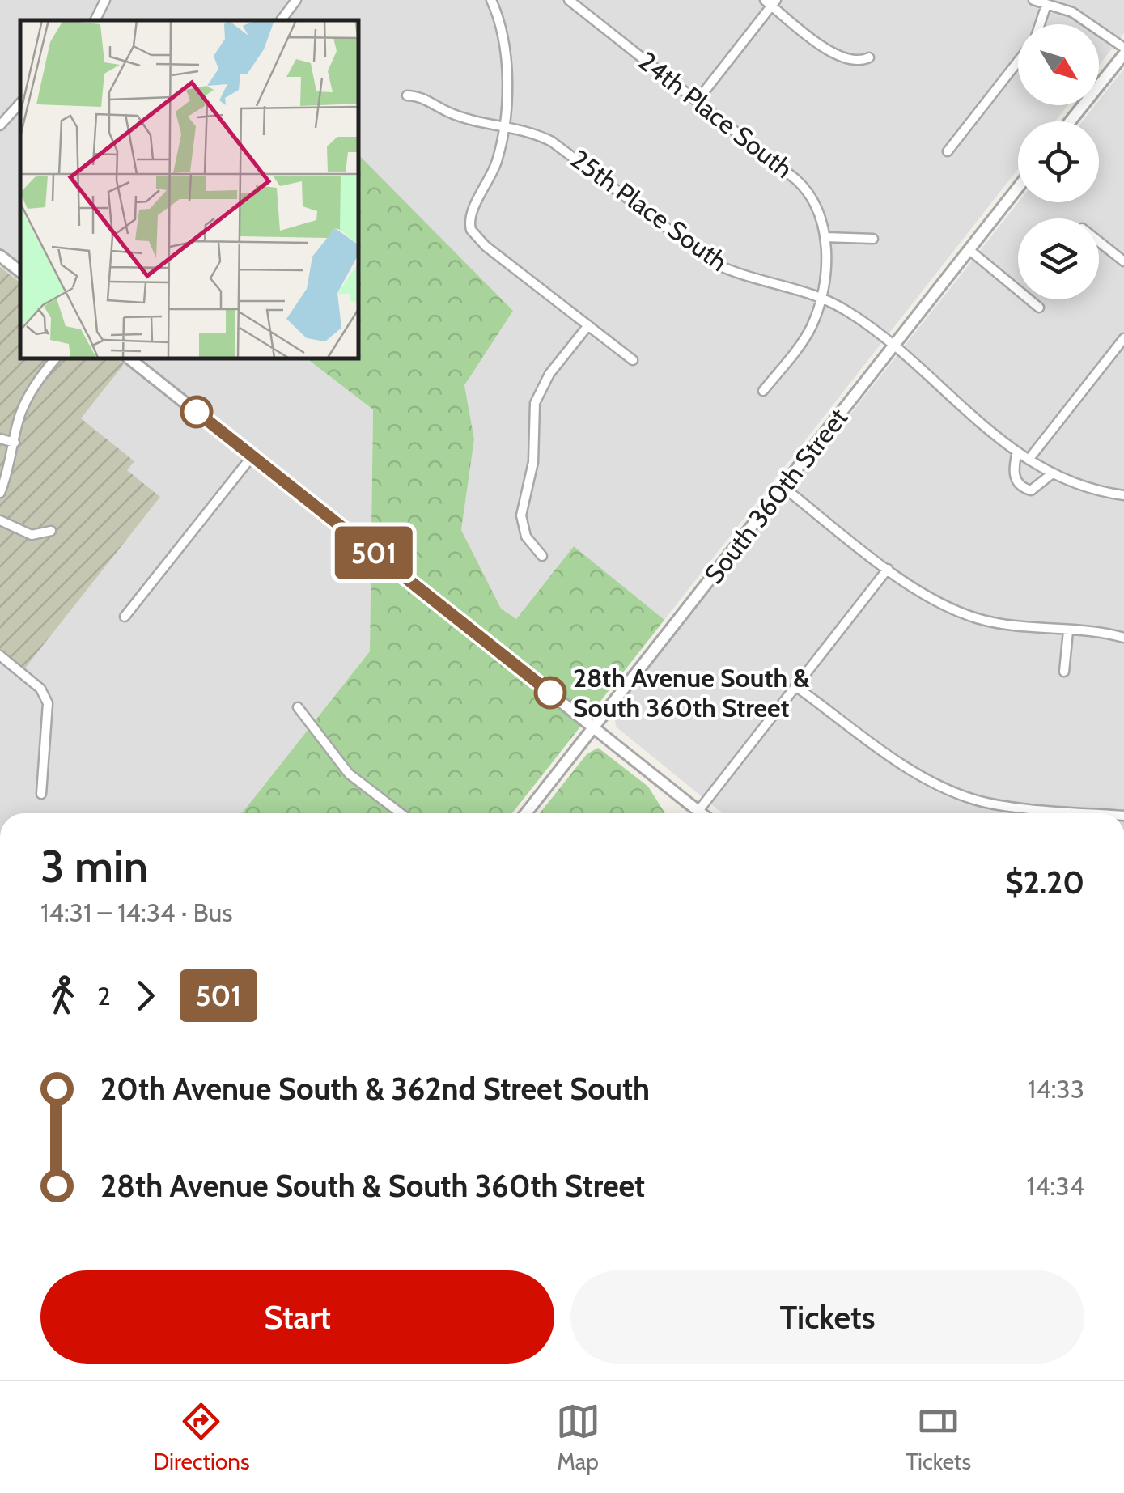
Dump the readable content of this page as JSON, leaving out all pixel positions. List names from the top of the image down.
{
  "streets": {
    "street": ["24th Place South", "25th Place South", "South 360th Street"]
  },
  "crossings": [
    ["24th Place South", "25th Place South"],
    ["25th Place South", "South 360th Street"]
  ],
  "places": ["28th Avenue South & South 360th Street"],
  "lines": ["bus line 501"],
  "north": "bottom right",
  "page": {
    "on_map": "501",
    "heading": ["3 min", "14:31 – 14:34 · Bus", "$2.20"],
    "legs": ["2", "501"],
    "list": [
      {
        "name": "20th Avenue South & 362nd Street South",
        "value": "14:33"
      },
      {
        "name": "28th Avenue South & South 360th Street",
        "value": "14:34"
      }
    ],
    "buttons": ["Start", "Tickets"],
    "tabs": ["Directions", "Map", "Tickets"]
  }
}
